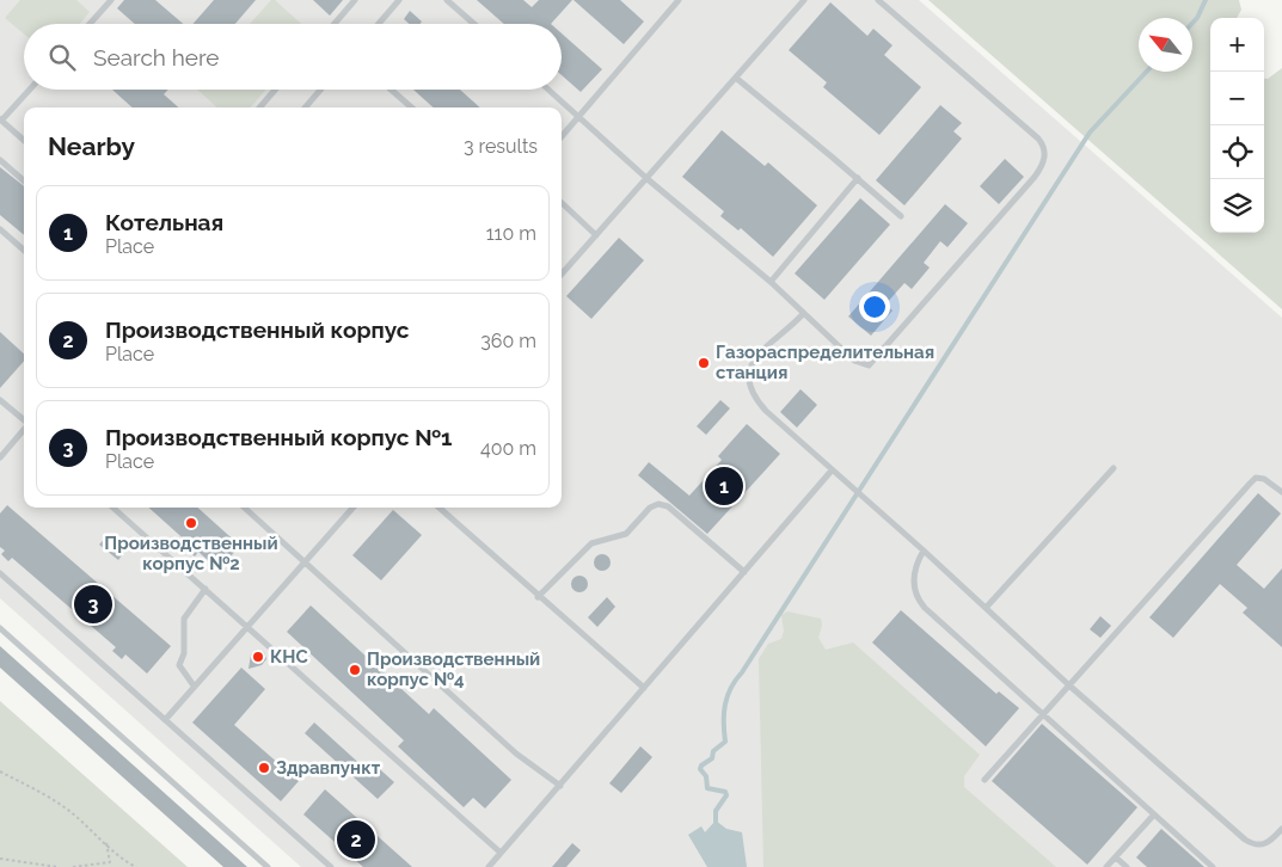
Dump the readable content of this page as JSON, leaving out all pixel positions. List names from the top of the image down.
{
  "places": [
    "Газораспределительная станция",
    "Производственный корпус №2",
    "КНС",
    "Производственный корпус №4",
    "Здравпункт"
  ],
  "north": "top left",
  "page": {
    "map_buttons": ["+", "−"],
    "search": "Search here",
    "heading": ["Nearby", "3 results"],
    "list": [
      {
        "mark": "1",
        "name": "Котельная",
        "note": "Place",
        "value": "110 m"
      },
      {
        "mark": "2",
        "name": "Производственный корпус",
        "note": "Place",
        "value": "360 m"
      },
      {
        "mark": "3",
        "name": "Производственный корпус №1",
        "note": "Place",
        "value": "400 m"
      }
    ],
    "pins": ["1", "3", "2"]
  }
}
